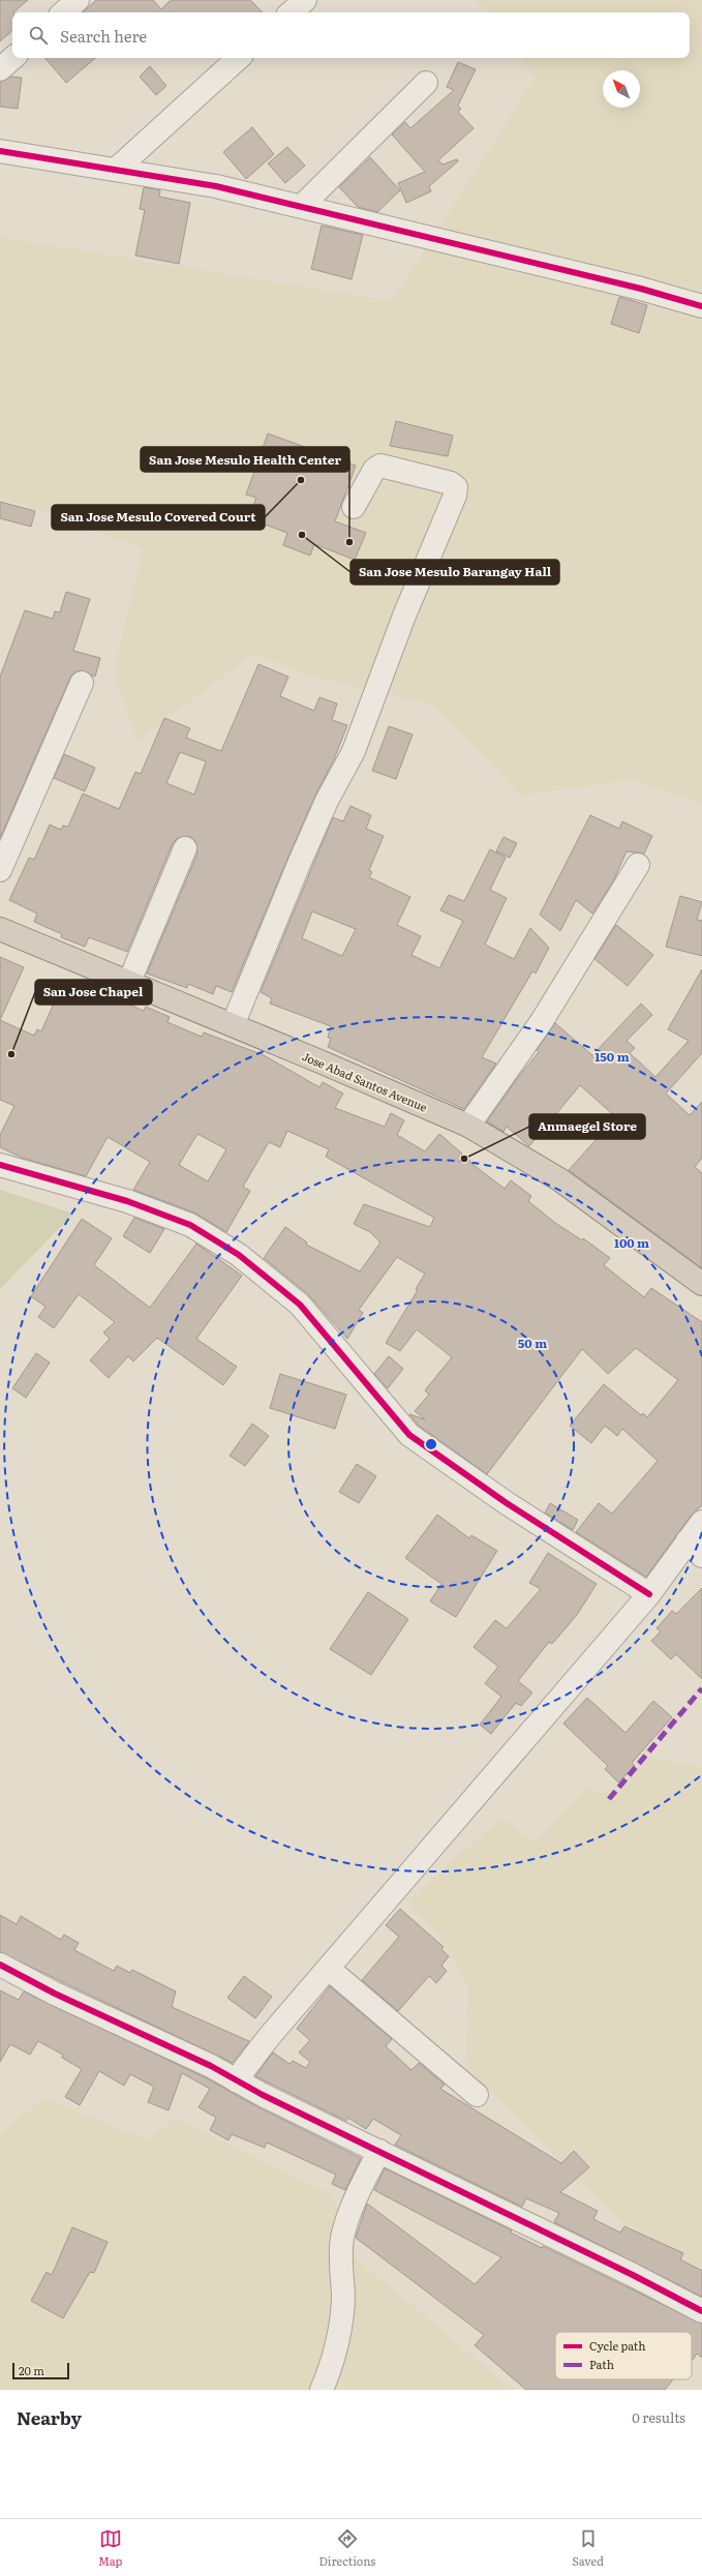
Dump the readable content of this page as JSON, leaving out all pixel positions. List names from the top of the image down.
{
  "streets": {
    "highway": ["Jose Abad Santos Avenue"]
  },
  "places": [
    "San Jose Mesulo Covered Court",
    "San Jose Mesulo Barangay Hall",
    "San Jose Mesulo Health Center",
    "San Jose Chapel",
    "Anmaegel Store"
  ],
  "legend": ["Cycle path", "Path"],
  "scale_bar": "20 m",
  "north": "top left",
  "page": {
    "search": "Search here",
    "scale": "20 m",
    "heading": ["Nearby", "0 results"],
    "nav": ["Map", "Directions", "Saved"]
  },
  "rings": ["150 m", "100 m", "50 m"]
}
